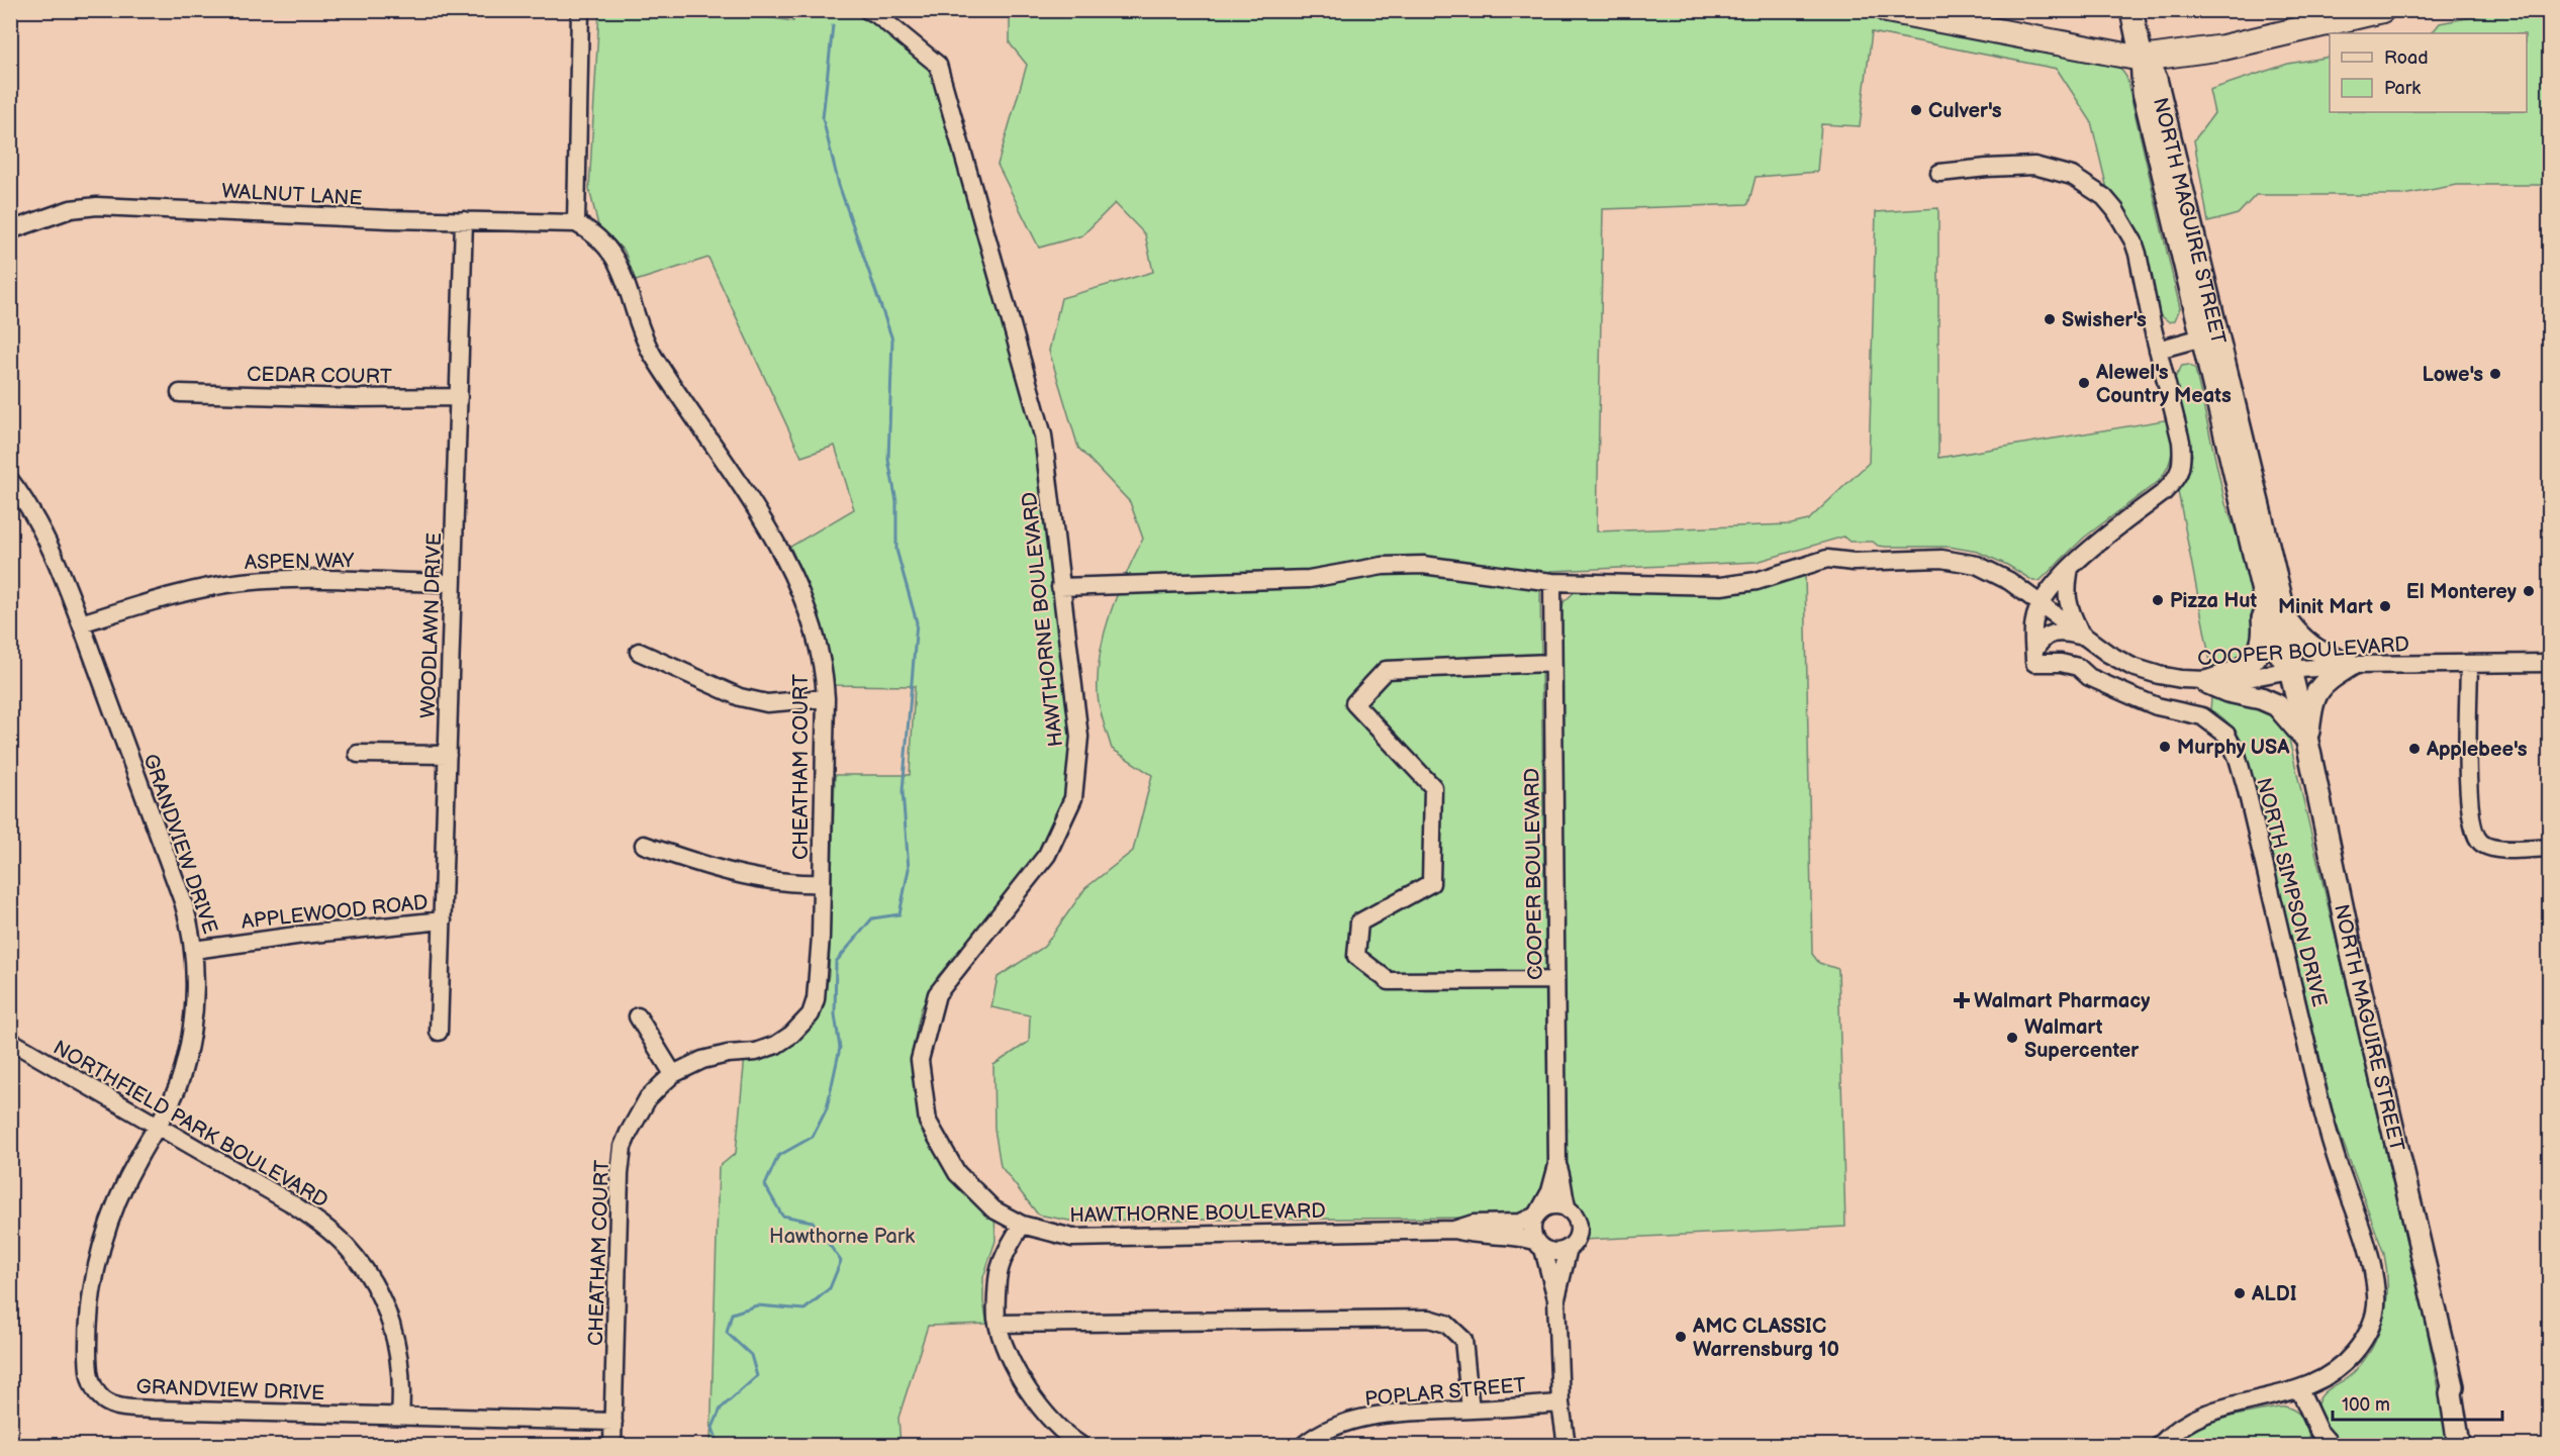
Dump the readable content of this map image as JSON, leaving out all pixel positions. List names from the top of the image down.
{
  "streets": {
    "main road": ["NORTH MAGUIRE STREET"],
    "street": [
      "WALNUT LANE",
      "CEDAR COURT",
      "ASPEN WAY",
      "HAWTHORNE BOULEVARD",
      "WOODLAWN DRIVE",
      "COOPER BOULEVARD",
      "CHEATHAM COURT",
      "GRANDVIEW DRIVE",
      "NORTH SIMPSON DRIVE",
      "APPLEWOOD ROAD",
      "NORTHFIELD PARK BOULEVARD",
      "POPLAR STREET"
    ]
  },
  "crossings": [
    ["WALNUT LANE", "WOODLAWN DRIVE"],
    ["WALNUT LANE", "CHEATHAM COURT"],
    ["NORTH MAGUIRE STREET", "COOPER BOULEVARD"],
    ["CEDAR COURT", "WOODLAWN DRIVE"],
    ["ASPEN WAY", "WOODLAWN DRIVE"],
    ["ASPEN WAY", "GRANDVIEW DRIVE"],
    ["HAWTHORNE BOULEVARD", "COOPER BOULEVARD"],
    ["WOODLAWN DRIVE", "APPLEWOOD ROAD"],
    ["CHEATHAM COURT", "GRANDVIEW DRIVE"],
    ["GRANDVIEW DRIVE", "APPLEWOOD ROAD"],
    ["GRANDVIEW DRIVE", "NORTHFIELD PARK BOULEVARD"]
  ],
  "parks": ["Hawthorne Park"],
  "places": {
    "other": [
      "Culver's",
      "Swisher's",
      "Lowe's",
      "Alewel's Country Meats",
      "El Monterey",
      "Pizza Hut",
      "Minit Mart",
      "Murphy USA",
      "Applebee's",
      "Walmart Supercenter",
      "ALDI",
      "AMC CLASSIC Warrensburg 10"
    ],
    "health": ["Walmart Pharmacy"]
  },
  "legend": ["Road", "Park"],
  "scale_bar": "100 m"
}
